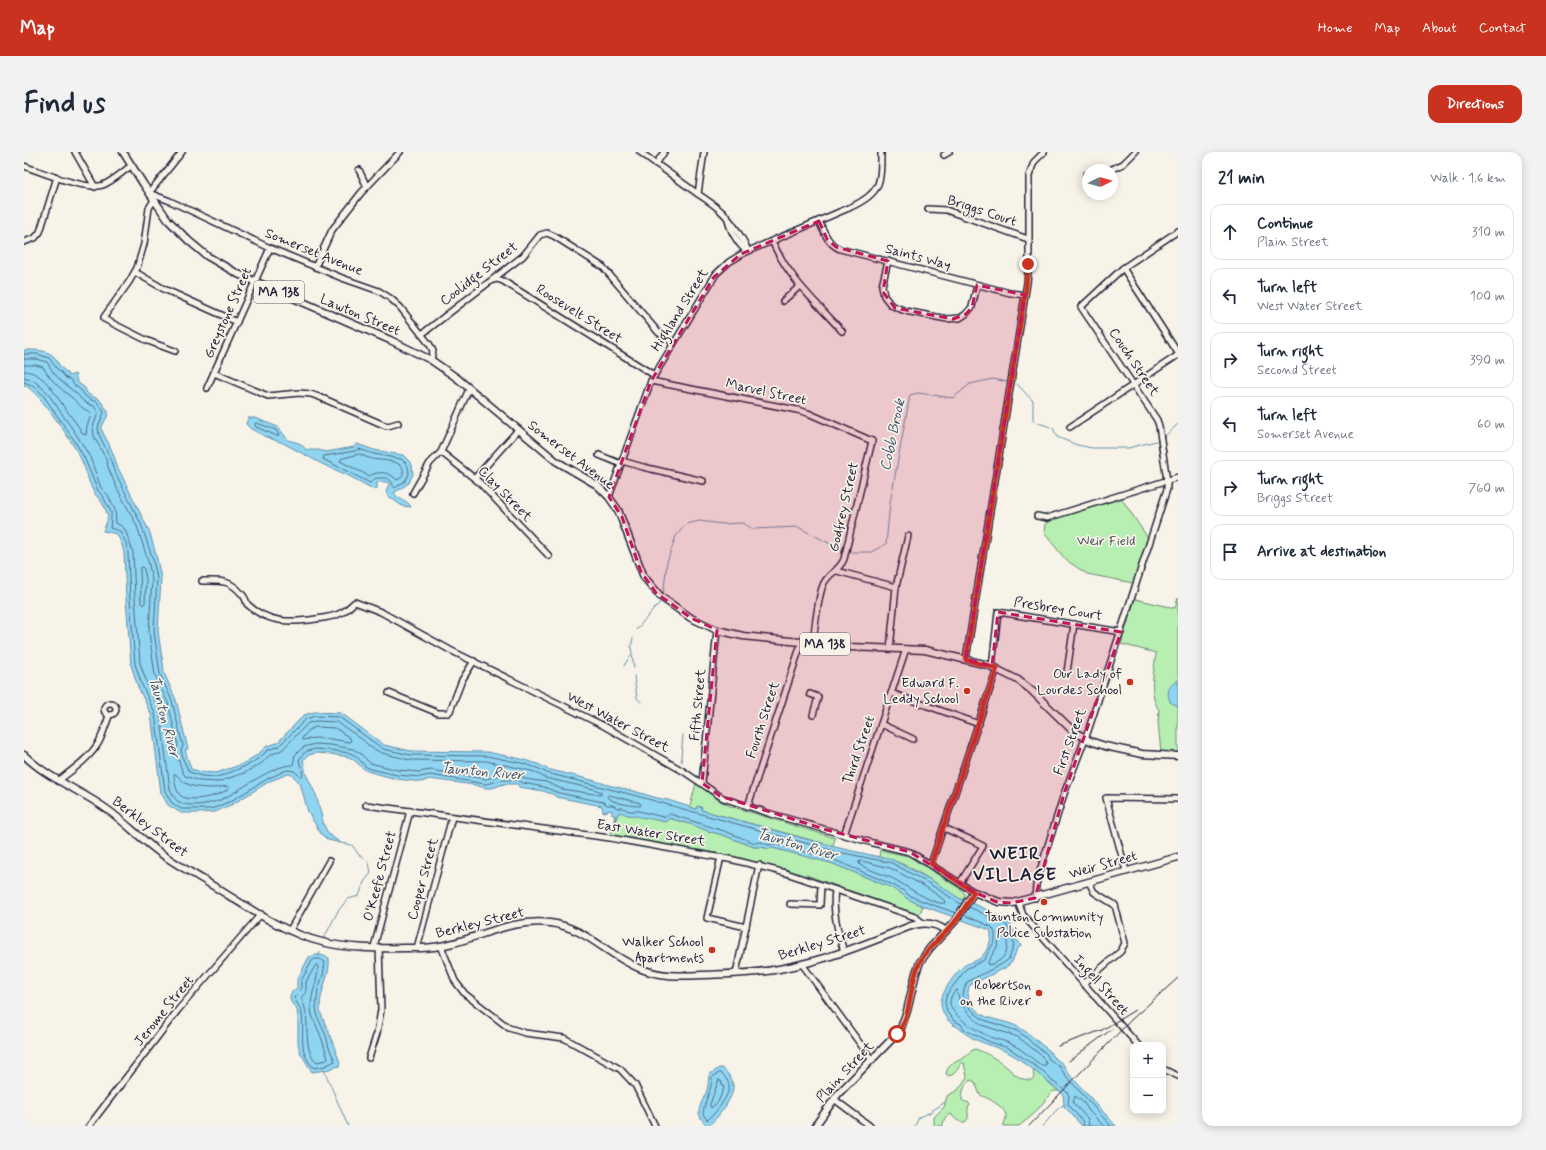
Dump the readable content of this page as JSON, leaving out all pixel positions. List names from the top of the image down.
{
  "streets": {
    "main road": [
      "Somerset Avenue",
      "MA 138",
      "Lawton Street",
      "West Water Street",
      "Berkley Street",
      "East Water Street",
      "Weir Street",
      "Plain Street"
    ],
    "street": [
      "Briggs Court",
      "Saints Way",
      "Coolidge Street",
      "Highland Street",
      "Greystone Street",
      "Roosevelt Street",
      "Couch Street",
      "Marvel Street",
      "Clay Street",
      "Godfrey Street",
      "Presbrey Court",
      "Fifth Street",
      "Fourth Street",
      "First Street",
      "Third Street",
      "O'Keefe Street",
      "Cooper Street",
      "Ingell Street",
      "Jerome Street"
    ]
  },
  "crossings": [
    ["Somerset Avenue", "Coolidge Street"],
    ["Somerset Avenue", "MA 138"],
    ["Somerset Avenue", "Highland Street"],
    ["Somerset Avenue", "Greystone Street"],
    ["Somerset Avenue", "Lawton Street"],
    ["Somerset Avenue", "Godfrey Street"],
    ["Somerset Avenue", "Presbrey Court"],
    ["Somerset Avenue", "Fifth Street"],
    ["Somerset Avenue", "Fourth Street"],
    ["Somerset Avenue", "First Street"],
    ["Somerset Avenue", "Third Street"],
    ["Saints Way", "Highland Street"],
    ["Coolidge Street", "Highland Street"],
    ["Coolidge Street", "Roosevelt Street"],
    ["MA 138", "Lawton Street"],
    ["Highland Street", "Roosevelt Street"],
    ["Highland Street", "Marvel Street"],
    ["Greystone Street", "Lawton Street"],
    ["Couch Street", "First Street"],
    ["Marvel Street", "Godfrey Street"],
    ["Presbrey Court", "First Street"],
    ["Fifth Street", "West Water Street"],
    ["Fourth Street", "West Water Street"],
    ["West Water Street", "First Street"],
    ["West Water Street", "Third Street"],
    ["West Water Street", "Weir Street"],
    ["West Water Street", "Ingell Street"],
    ["West Water Street", "Plain Street"],
    ["First Street", "Weir Street"],
    ["Berkley Street", "East Water Street"],
    ["Berkley Street", "O'Keefe Street"],
    ["Berkley Street", "Cooper Street"],
    ["Berkley Street", "Jerome Street"],
    ["East Water Street", "O'Keefe Street"],
    ["East Water Street", "Cooper Street"],
    ["East Water Street", "Plain Street"]
  ],
  "districts": ["WEIR VILLAGE"],
  "water": ["Cobb Brook", "Taunton River"],
  "parks": ["Weir Field"],
  "places": [
    "Our Lady of Lourdes School",
    "Edward F. Leddy School",
    "Taunton Community Police Substation",
    "Walker School Apartments",
    "Robertson on the River"
  ],
  "north": "right",
  "page": {
    "header": "Map",
    "nav": [
      "Home",
      "Map",
      "About",
      "Contact"
    ],
    "buttons": "Directions",
    "title": "Find us",
    "heading": ["21 min", "Walk · 1.6 km"],
    "list": [
      ["Continue", "Plain Street", "310 m"],
      ["Turn left", "West Water Street", "100 m"],
      ["Turn right", "Second Street", "390 m"],
      ["Turn left", "Somerset Avenue", "60 m"],
      ["Turn right", "Briggs Street", "760 m"],
      "Arrive at destination"
    ],
    "map_buttons": ["+", "−"]
  }
}
